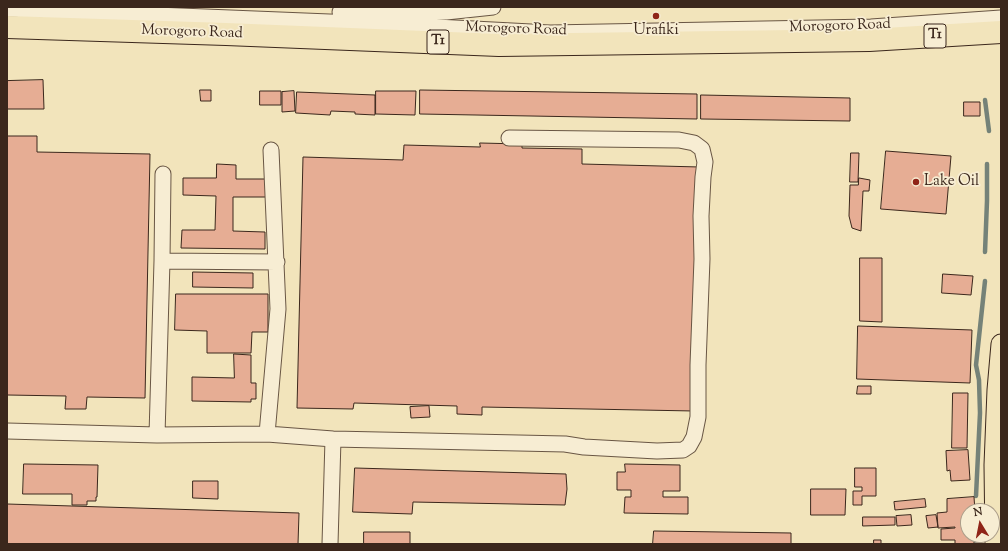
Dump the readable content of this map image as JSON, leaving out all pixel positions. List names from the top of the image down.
{
  "streets": {
    "highway": ["Morogoro Road", "T1"]
  },
  "places": ["Urafiki", "Lake Oil"],
  "north": "top"
}
